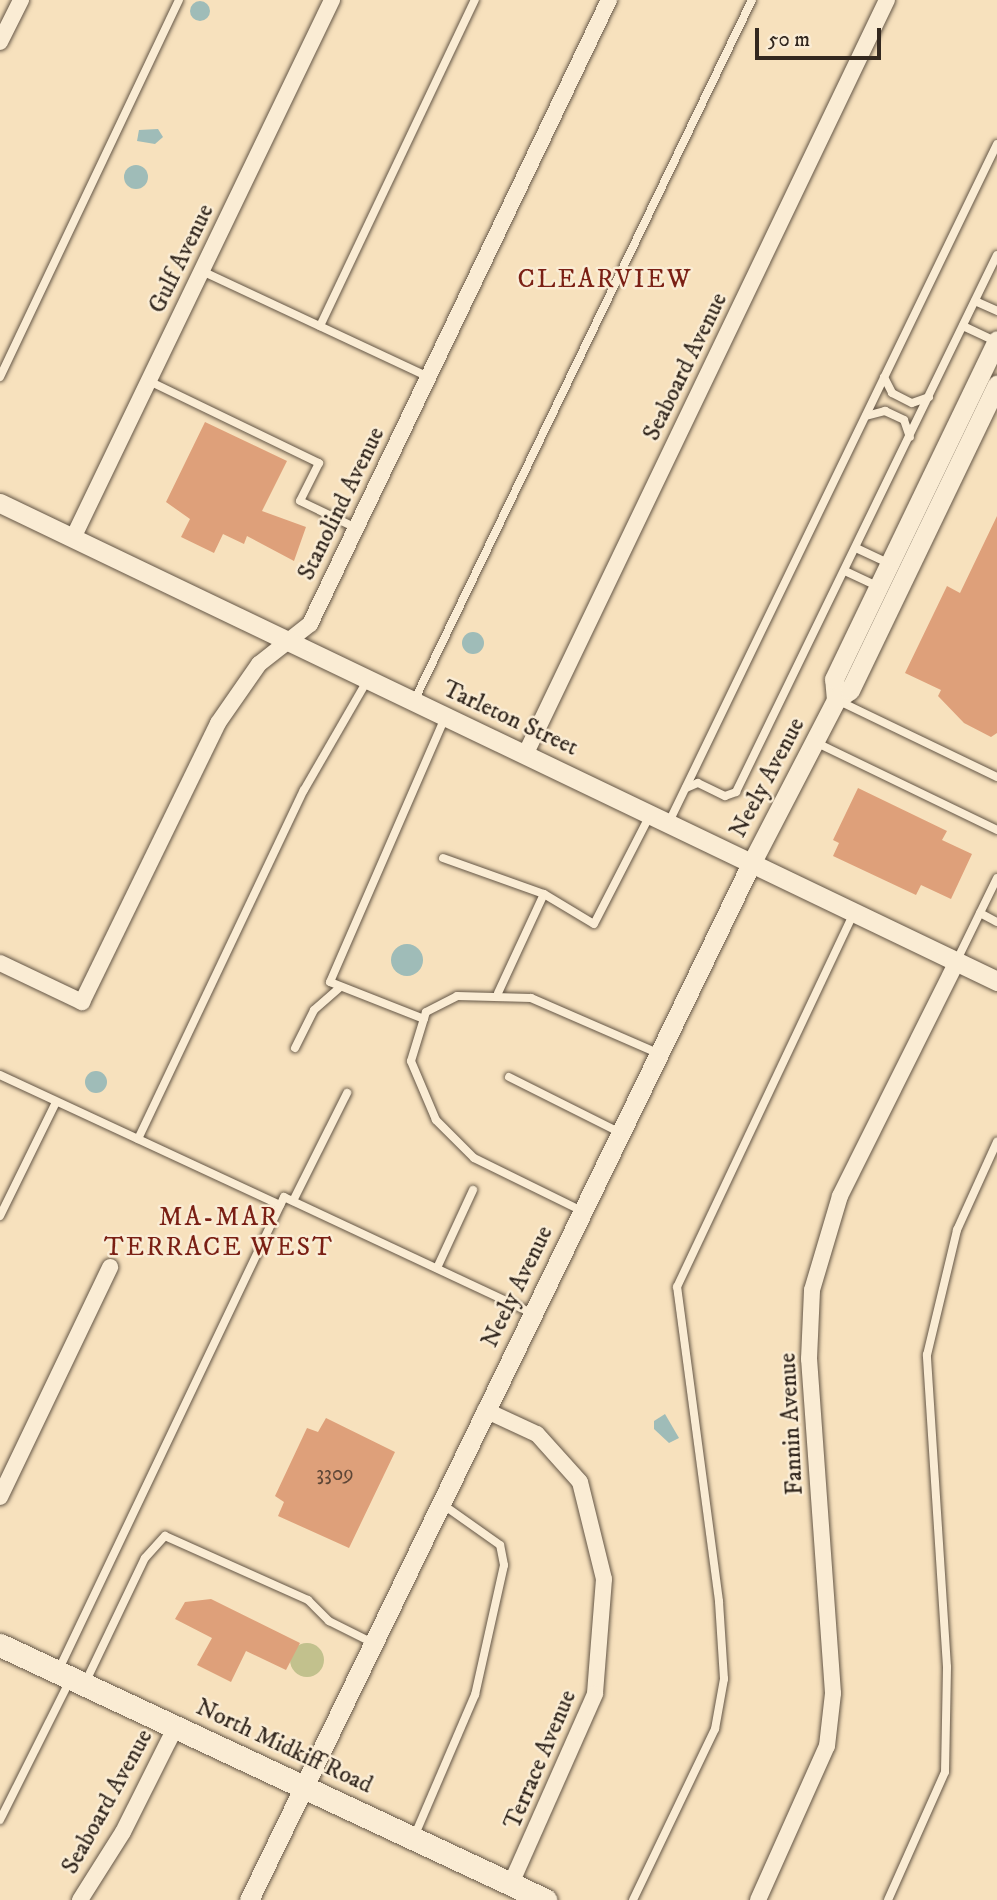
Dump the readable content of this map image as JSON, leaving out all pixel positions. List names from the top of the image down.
{
  "streets": {
    "main road": ["North Midkiff Road"],
    "street": [
      "Gulf Avenue",
      "Seaboard Avenue",
      "Stanolind Avenue",
      "Tarleton Street",
      "Neely Avenue",
      "Fannin Avenue",
      "Terrace Avenue"
    ]
  },
  "crossings": [
    ["Gulf Avenue", "Tarleton Street"],
    ["Seaboard Avenue", "Tarleton Street"],
    ["Seaboard Avenue", "North Midkiff Road"],
    ["Stanolind Avenue", "Tarleton Street"],
    ["Tarleton Street", "Neely Avenue"],
    ["Tarleton Street", "Fannin Avenue"],
    ["Neely Avenue", "North Midkiff Road"],
    ["Neely Avenue", "Terrace Avenue"],
    ["North Midkiff Road", "Terrace Avenue"]
  ],
  "districts": ["CLEARVIEW", "MA-MAR TERRACE WEST"],
  "house_numbers": ["3309"],
  "scale_bar": "50 m"
}
